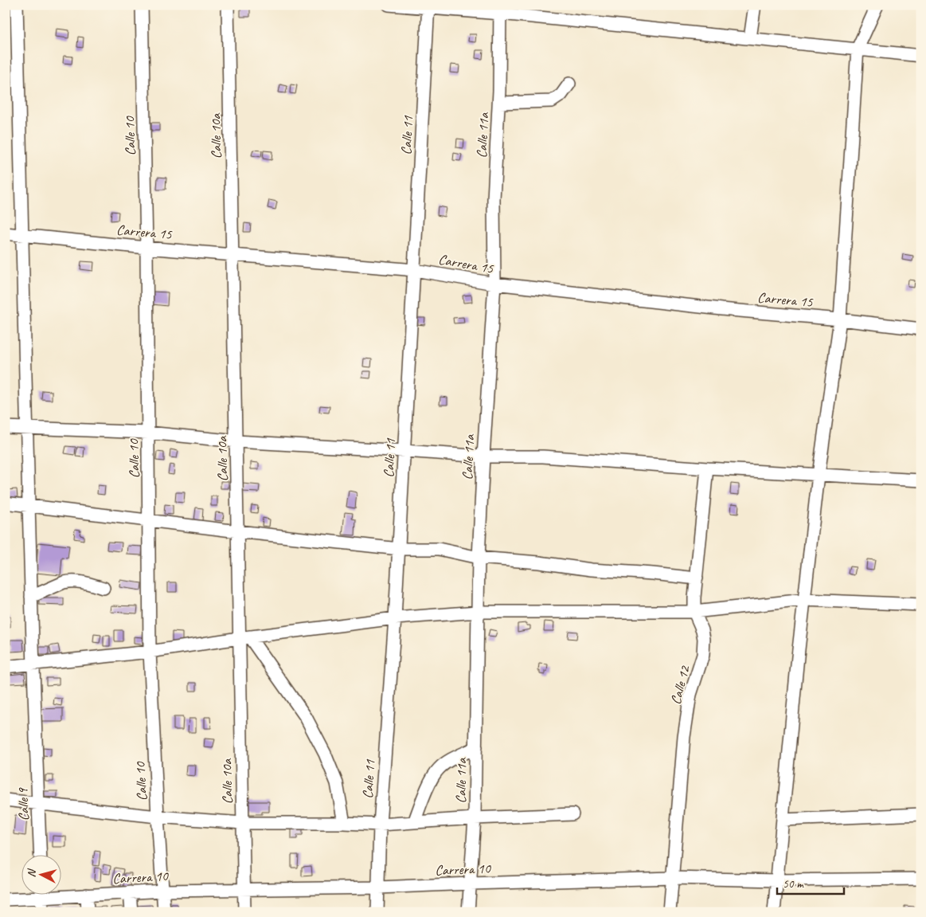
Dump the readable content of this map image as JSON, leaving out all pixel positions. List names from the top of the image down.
{
  "streets": {
    "street": [
      "Calle 11",
      "Calle 11a",
      "Calle 10",
      "Calle 10a",
      "Carrera 15",
      "Calle 12",
      "Calle 9",
      "Carrera 10"
    ]
  },
  "crossings": [
    ["Calle 11", "Carrera 15"],
    ["Calle 11", "Carrera 10"],
    ["Calle 11a", "Carrera 15"],
    ["Calle 11a", "Carrera 10"],
    ["Calle 10", "Carrera 15"],
    ["Calle 10", "Carrera 10"],
    ["Calle 10a", "Carrera 15"],
    ["Calle 10a", "Carrera 10"],
    ["Carrera 15", "Calle 9"],
    ["Calle 12", "Carrera 10"]
  ],
  "scale_bar": "50 m",
  "north": "left"
}
